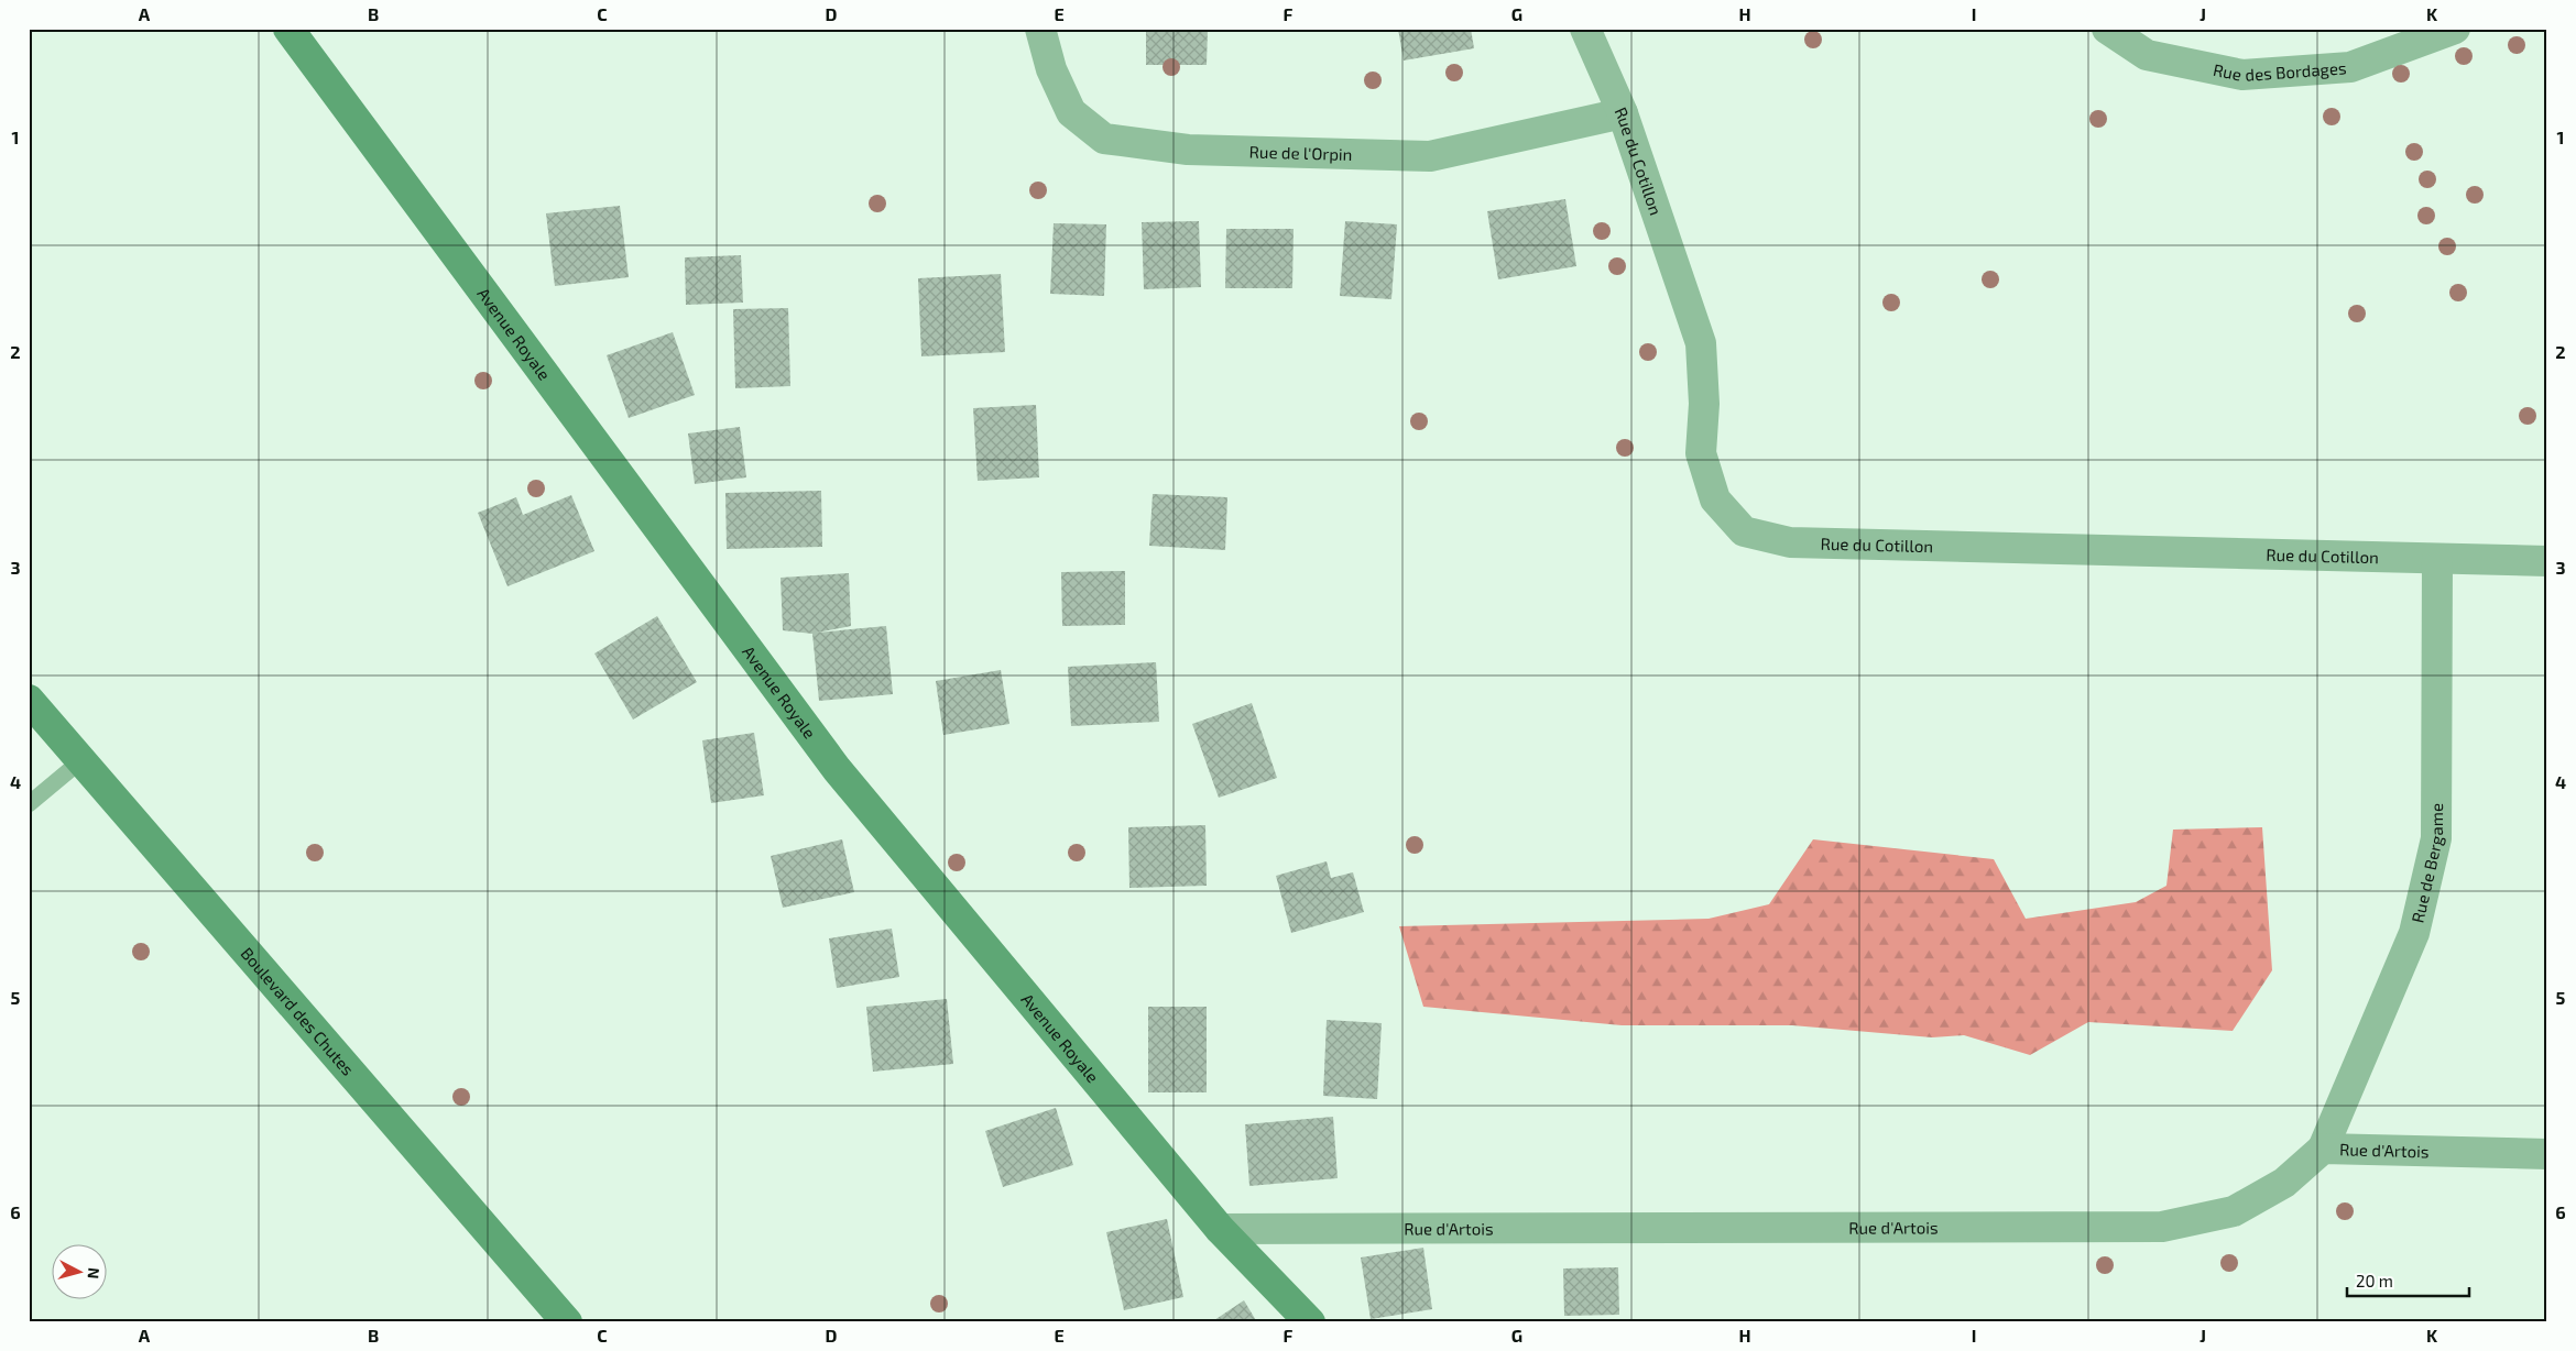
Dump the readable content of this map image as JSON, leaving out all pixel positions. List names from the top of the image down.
{
  "streets": {
    "main road": ["Avenue Royale", "Boulevard des Chutes"],
    "street": [
      "Rue des Bordages",
      "Rue de l'Orpin",
      "Rue du Cotillon",
      "Rue de Bergame",
      "Rue d'Artois"
    ]
  },
  "crossings": [
    ["Rue de l'Orpin", "Rue du Cotillon"],
    ["Rue du Cotillon", "Rue de Bergame"],
    ["Avenue Royale", "Rue d'Artois"],
    ["Rue de Bergame", "Rue d'Artois"]
  ],
  "scale_bar": "20 m",
  "north": "right",
  "grid": {
    "columns": [
      "A",
      "B",
      "C",
      "D",
      "E",
      "F",
      "G",
      "H",
      "I",
      "J",
      "K"
    ],
    "rows": [
      "1",
      "2",
      "3",
      "4",
      "5",
      "6"
    ]
  }
}
